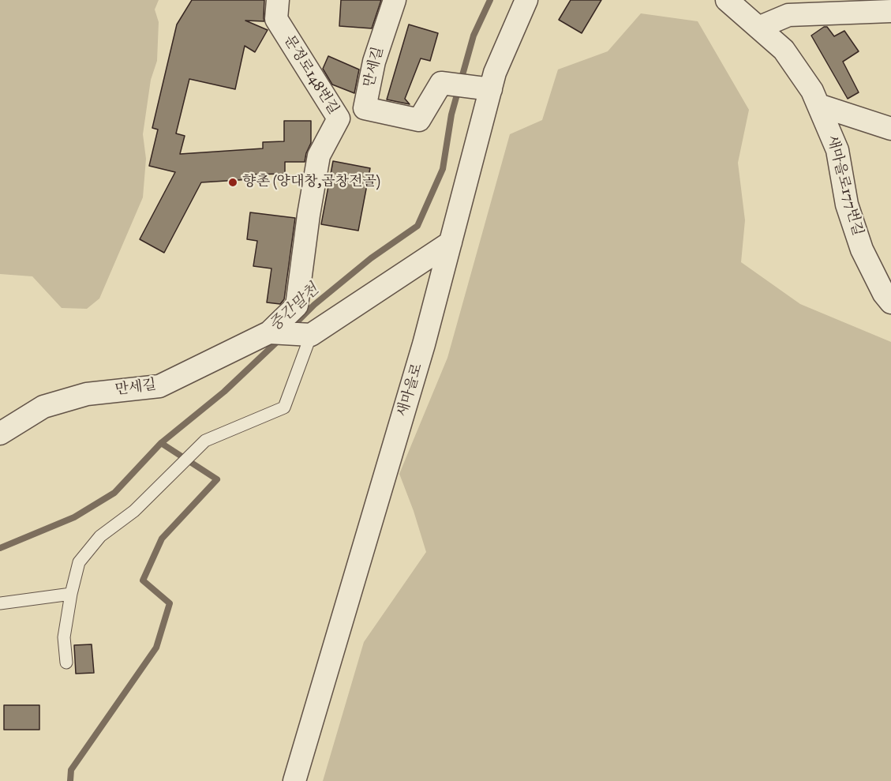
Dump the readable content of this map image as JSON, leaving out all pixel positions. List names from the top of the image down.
{
  "streets": {
    "street": [
      "만세길",
      "문정로148번길",
      "새마을로177번길",
      "새마을로"
    ]
  },
  "crossings": [
    ["만세길", "문정로148번길"]
  ],
  "water": ["중간말천"],
  "places": ["향촌 (양대창,곱창전골)"]
}
